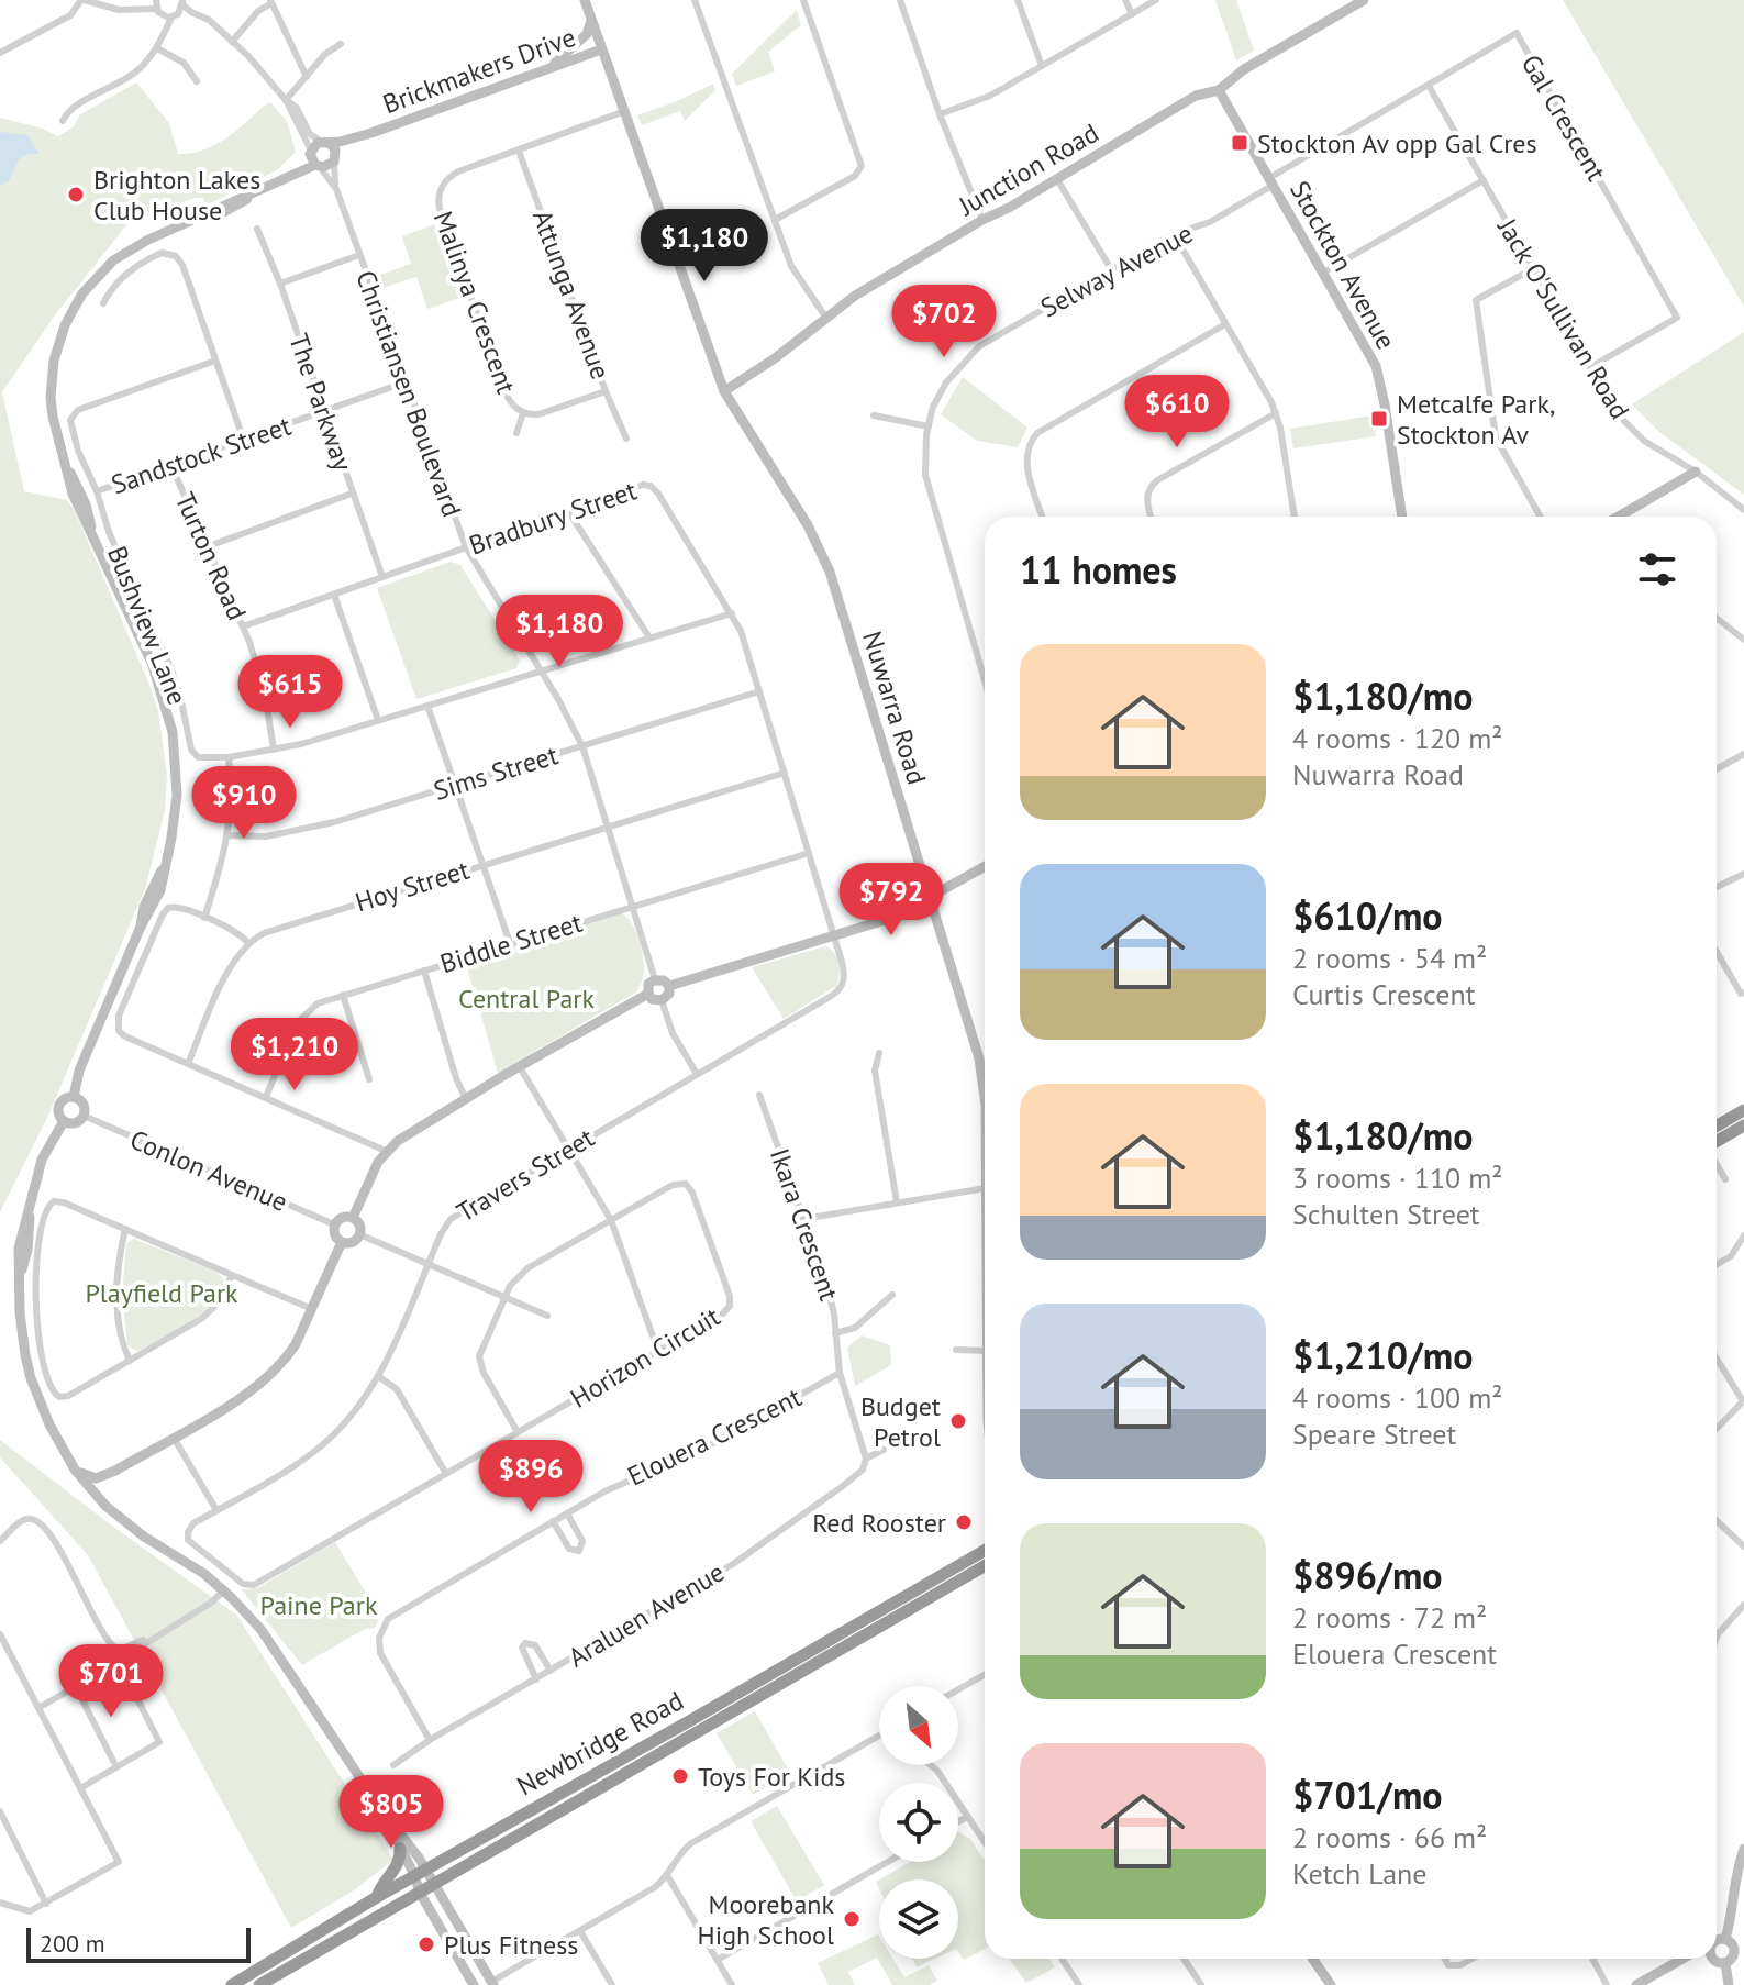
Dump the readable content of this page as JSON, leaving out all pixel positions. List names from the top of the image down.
{
  "streets": {
    "highway": ["Newbridge Road"],
    "street": [
      "Brickmakers Drive",
      "Gal Crescent",
      "Junction Road",
      "Stockton Avenue",
      "Selway Avenue",
      "Attunga Avenue",
      "Malinya Crescent",
      "Jack O'Sullivan Road",
      "Christiansen Boulevard",
      "The Parkway",
      "Sandstock Street",
      "Bradbury Street",
      "Turton Road",
      "Bushview Lane",
      "Nuwarra Road",
      "Sims Street",
      "Hoy Street",
      "Biddle Street",
      "Conlon Avenue",
      "Travers Street",
      "Ikara Crescent",
      "Horizon Circuit",
      "Elouera Crescent",
      "Araluen Avenue"
    ]
  },
  "crossings": [
    ["Brickmakers Drive", "Christiansen Boulevard"],
    ["Brickmakers Drive", "Nuwarra Road"],
    ["Gal Crescent", "Stockton Avenue"],
    ["Gal Crescent", "Selway Avenue"],
    ["Gal Crescent", "Jack O'Sullivan Road"],
    ["Junction Road", "Stockton Avenue"],
    ["Junction Road", "Nuwarra Road"],
    ["Stockton Avenue", "Selway Avenue"],
    ["Attunga Avenue", "Malinya Crescent"],
    ["Malinya Crescent", "Nuwarra Road"],
    ["Christiansen Boulevard", "Sandstock Street"],
    ["Christiansen Boulevard", "Bradbury Street"],
    ["Christiansen Boulevard", "Sims Street"],
    ["Christiansen Boulevard", "Hoy Street"],
    ["Christiansen Boulevard", "Biddle Street"],
    ["The Parkway", "Sandstock Street"],
    ["The Parkway", "Bradbury Street"],
    ["Sandstock Street", "Turton Road"],
    ["Sandstock Street", "Bushview Lane"],
    ["Bradbury Street", "Turton Road"],
    ["Bradbury Street", "Sims Street"],
    ["Bradbury Street", "Hoy Street"],
    ["Bradbury Street", "Biddle Street"],
    ["Bradbury Street", "Travers Street"],
    ["Travers Street", "Horizon Circuit"],
    ["Ikara Crescent", "Elouera Crescent"],
    ["Ikara Crescent", "Araluen Avenue"],
    ["Elouera Crescent", "Araluen Avenue"]
  ],
  "parks": ["Central Park", "Playfield Park", "Paine Park"],
  "places": {
    "transit": ["Stockton Av opp Gal Cres", "Metcalfe Park, Stockton Av"],
    "other": [
      "Brighton Lakes Club House",
      "Budget Petrol",
      "Red Rooster",
      "Toys For Kids",
      "Moorebank High School",
      "Plus Fitness"
    ]
  },
  "scale_bar": "200 m",
  "north": "bottom right",
  "page": {
    "price": [
      "$1,180",
      "$702",
      "$610",
      "$1,180",
      "$615",
      "$910",
      "$792",
      "$1,210",
      "$896",
      "$701",
      "$805"
    ],
    "heading": "11 homes",
    "list": [
      {
        "name": "$1,180/mo",
        "note": "4 rooms · 120 m² · Nuwarra Road"
      },
      {
        "name": "$610/mo",
        "note": "2 rooms · 54 m² · Curtis Crescent"
      },
      {
        "name": "$1,180/mo",
        "note": "3 rooms · 110 m² · Schulten Street"
      },
      {
        "name": "$1,210/mo",
        "note": "4 rooms · 100 m² · Speare Street"
      },
      {
        "name": "$896/mo",
        "note": "2 rooms · 72 m² · Elouera Crescent"
      },
      {
        "name": "$701/mo",
        "note": "2 rooms · 66 m² · Ketch Lane"
      }
    ],
    "scale": "200 m"
  }
}
